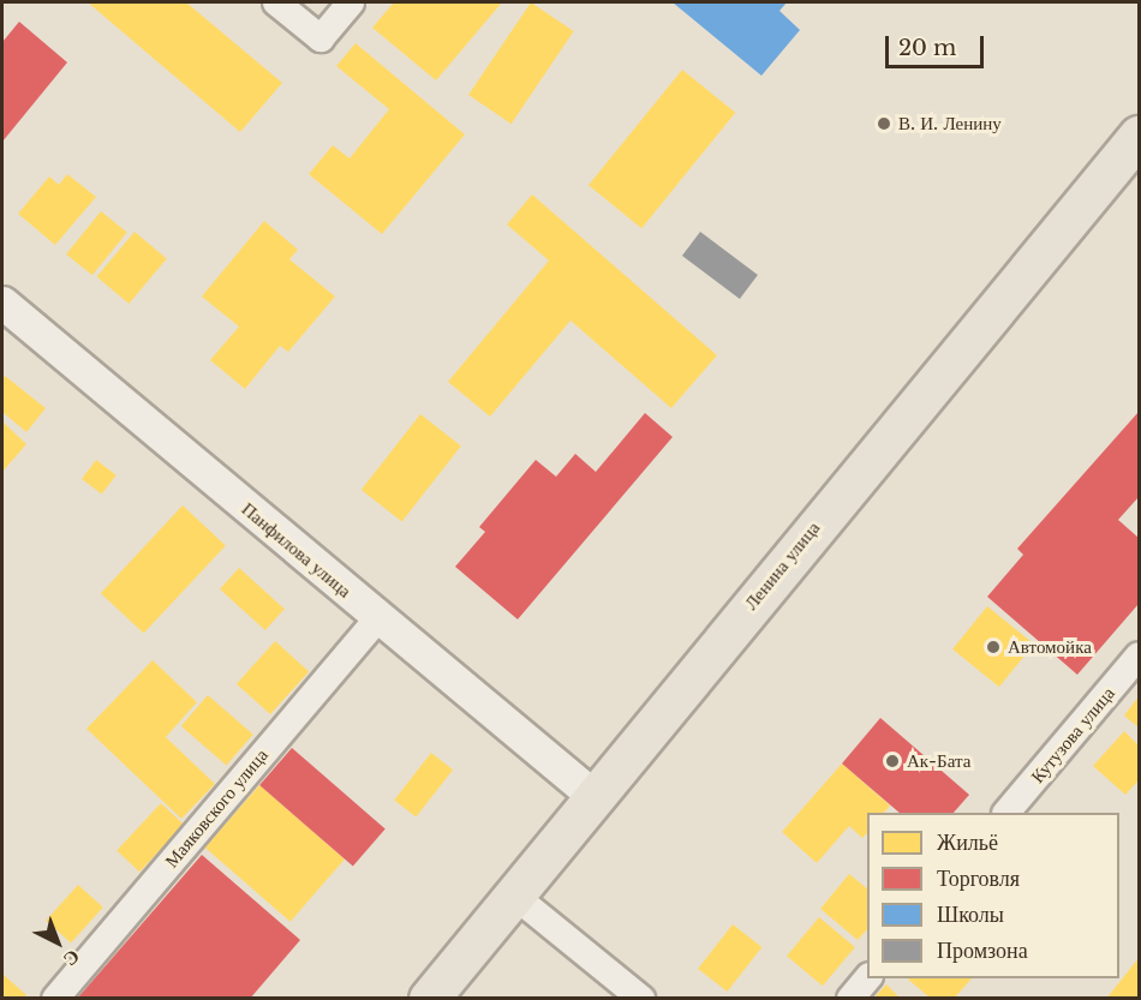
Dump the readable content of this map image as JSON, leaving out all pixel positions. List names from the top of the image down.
{
  "streets": {
    "main road": ["Ленина улица"],
    "street": ["Панфилова улица", "Кутузова улица", "Маяковского улица"]
  },
  "crossings": [
    ["Панфилова улица", "Ленина улица"],
    ["Панфилова улица", "Маяковского улица"]
  ],
  "places": ["В. И. Ленину", "Автомойка", "Ак-Бата"],
  "legend": [
    "Жильё",
    "Торговля",
    "Школы",
    "Промзона"
  ],
  "scale_bar": "20 m",
  "north": "bottom right"
}
